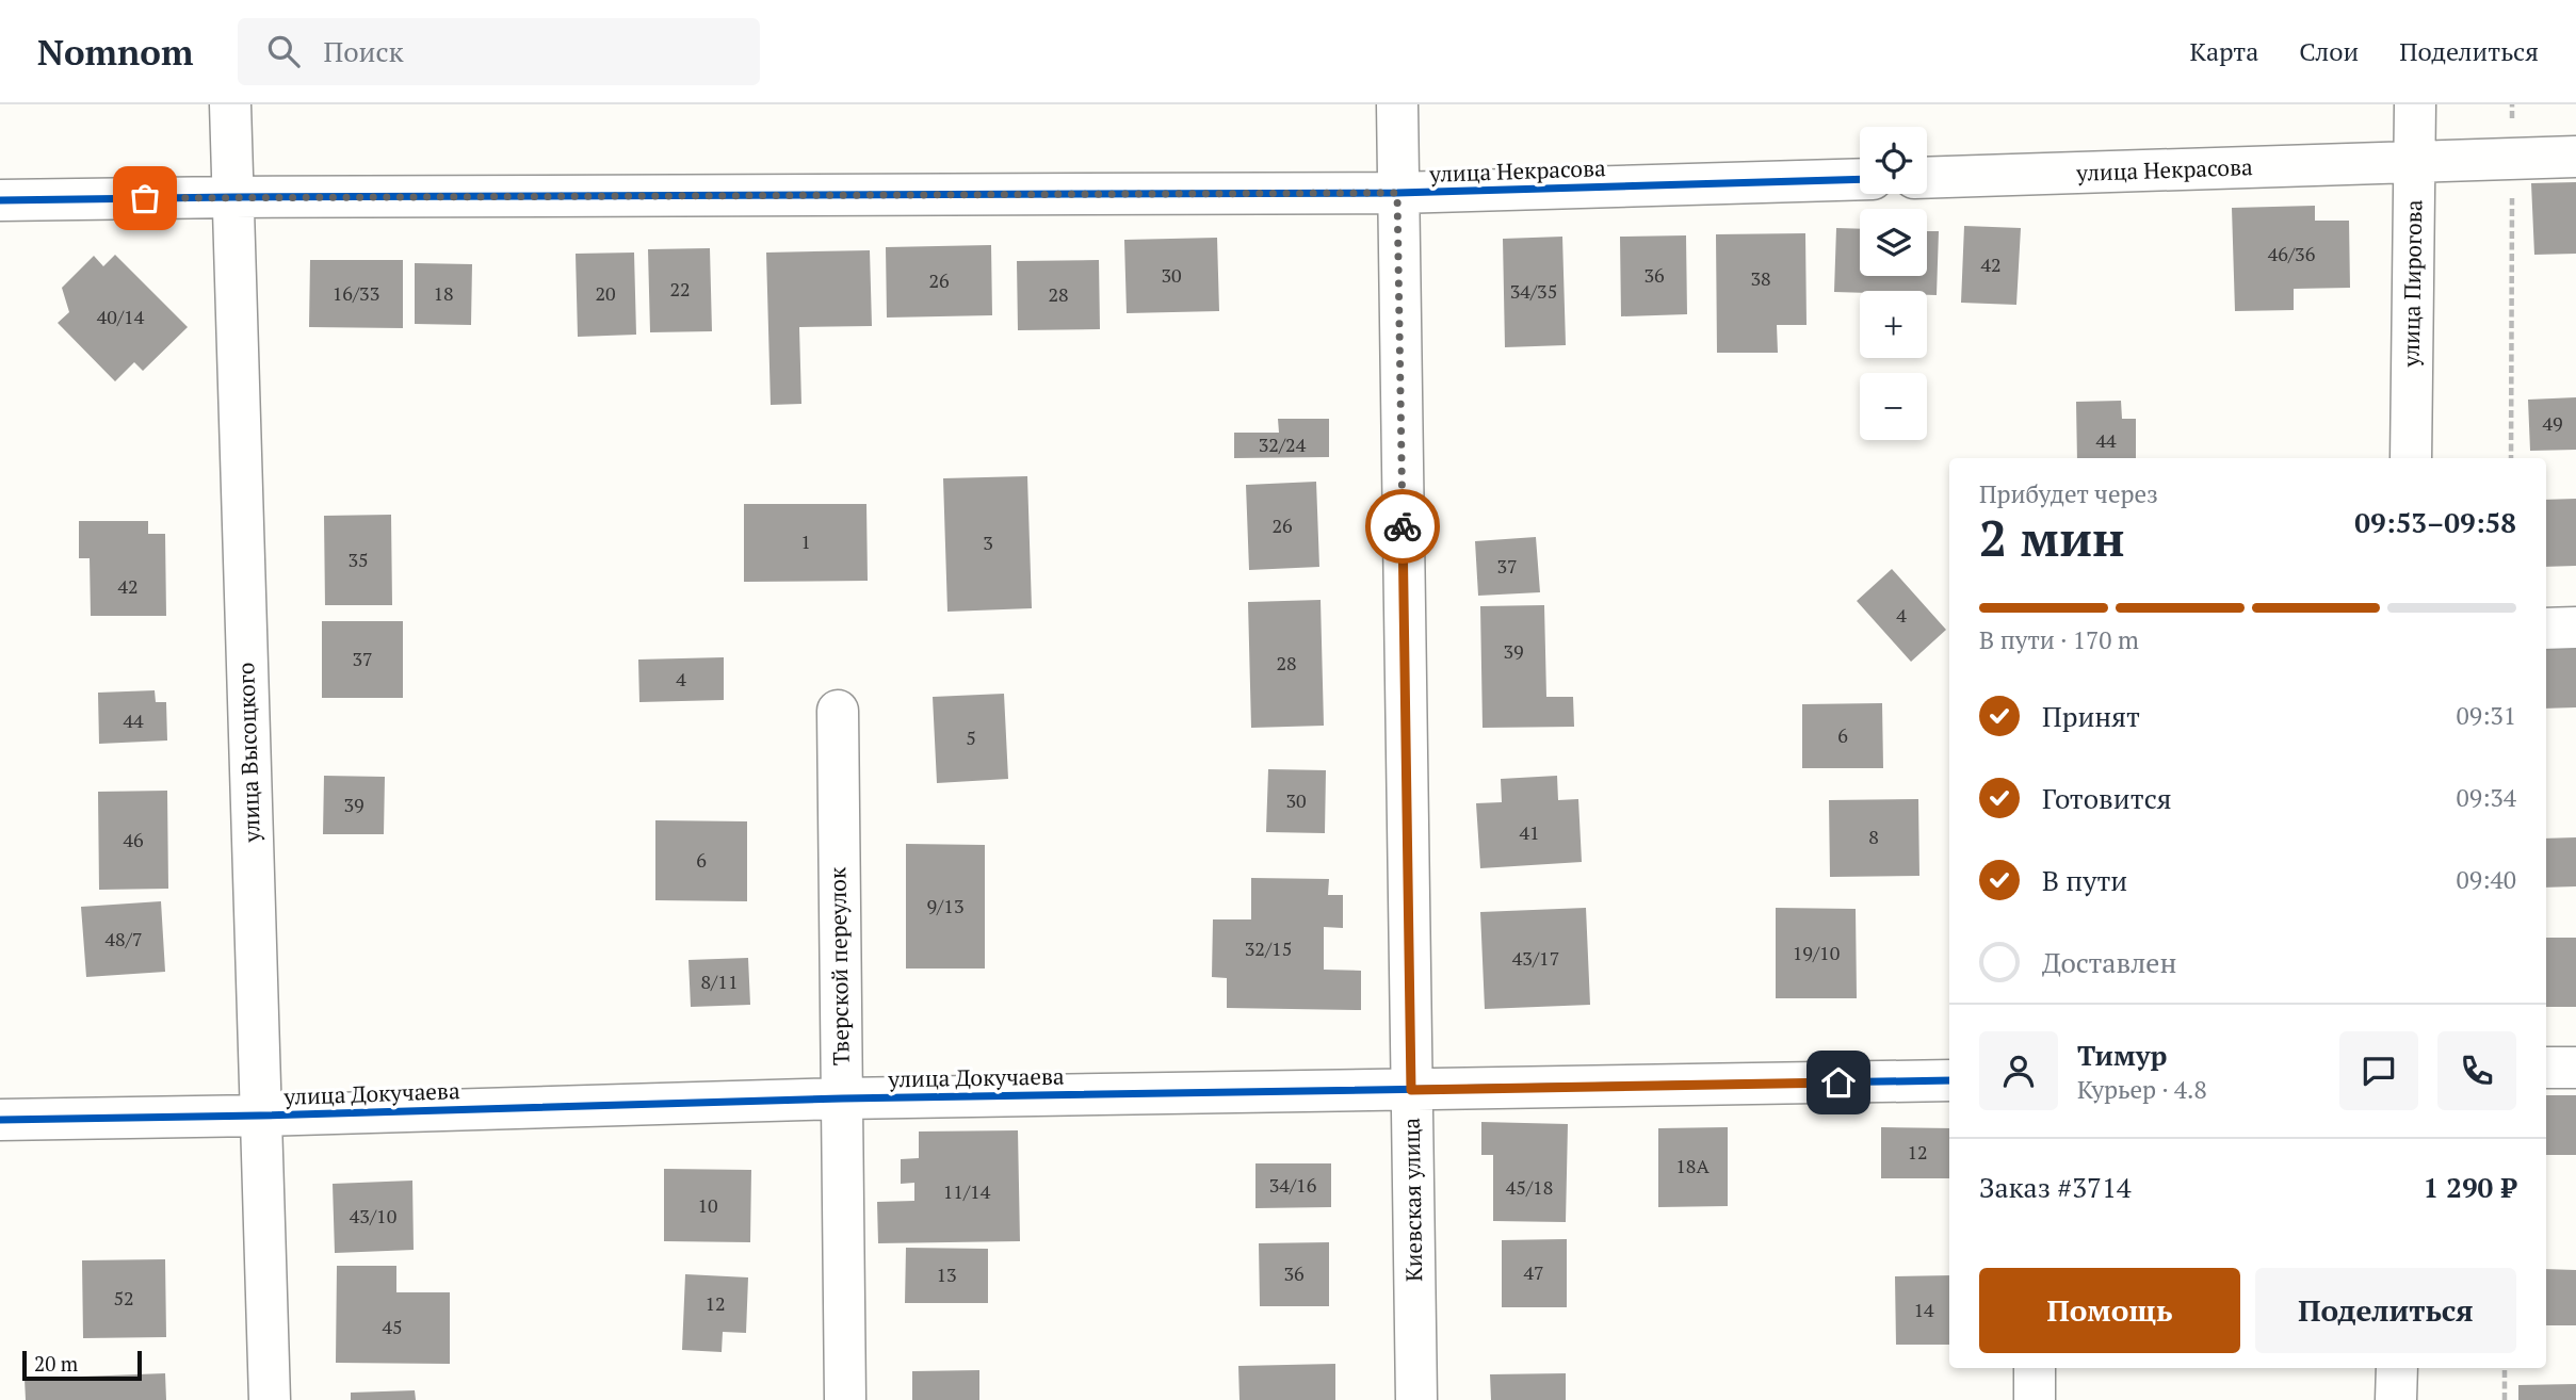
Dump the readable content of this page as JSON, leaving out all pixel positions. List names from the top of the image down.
{
  "streets": {
    "street": [
      "улица Некрасова",
      "улица Пирогова",
      "улица Высоцкого",
      "Тверской переулок",
      "улица Докучаева",
      "Киевская улица"
    ]
  },
  "crossings": [
    ["улица Некрасова", "улица Пирогова"],
    ["улица Некрасова", "улица Высоцкого"],
    ["улица Некрасова", "Киевская улица"],
    ["улица Высоцкого", "улица Докучаева"],
    ["Тверской переулок", "улица Докучаева"],
    ["улица Докучаева", "Киевская улица"]
  ],
  "house_numbers": [
    "46/36",
    "42",
    "30",
    "36",
    "38",
    "26",
    "22",
    "34/35",
    "16/33",
    "18",
    "20",
    "28",
    "40/14",
    "49",
    "44",
    "32/24",
    "26",
    "1",
    "3",
    "35",
    "37",
    "42",
    "4",
    "39",
    "37",
    "28",
    "4",
    "44",
    "6",
    "5",
    "30",
    "39",
    "41",
    "8",
    "46",
    "6",
    "9/13",
    "48/7",
    "32/15",
    "19/10",
    "43/17",
    "8/11",
    "12",
    "18А",
    "34/16",
    "45/18",
    "11/14",
    "10",
    "43/10",
    "47",
    "36",
    "13",
    "52",
    "12",
    "14",
    "45"
  ],
  "scale_bar": "20 m",
  "page": {
    "header": "Nomnom",
    "search": "Поиск",
    "nav": ["Карта", "Слои", "Поделиться"],
    "map_buttons": ["+", "−"],
    "heading": ["2 мин", "Прибудет через", "09:53–09:58"],
    "panel": [
      "Тимур",
      "Курьер · 4.8",
      "Заказ #3714",
      "1 290 ₽"
    ],
    "bar": "В пути · 170 m",
    "list": [
      ["Принят", "09:31"],
      ["Готовится", "09:34"],
      ["В пути", "09:40"],
      "Доставлен"
    ],
    "buttons": ["Помощь", "Поделиться"],
    "scale": "20 m"
  }
}
